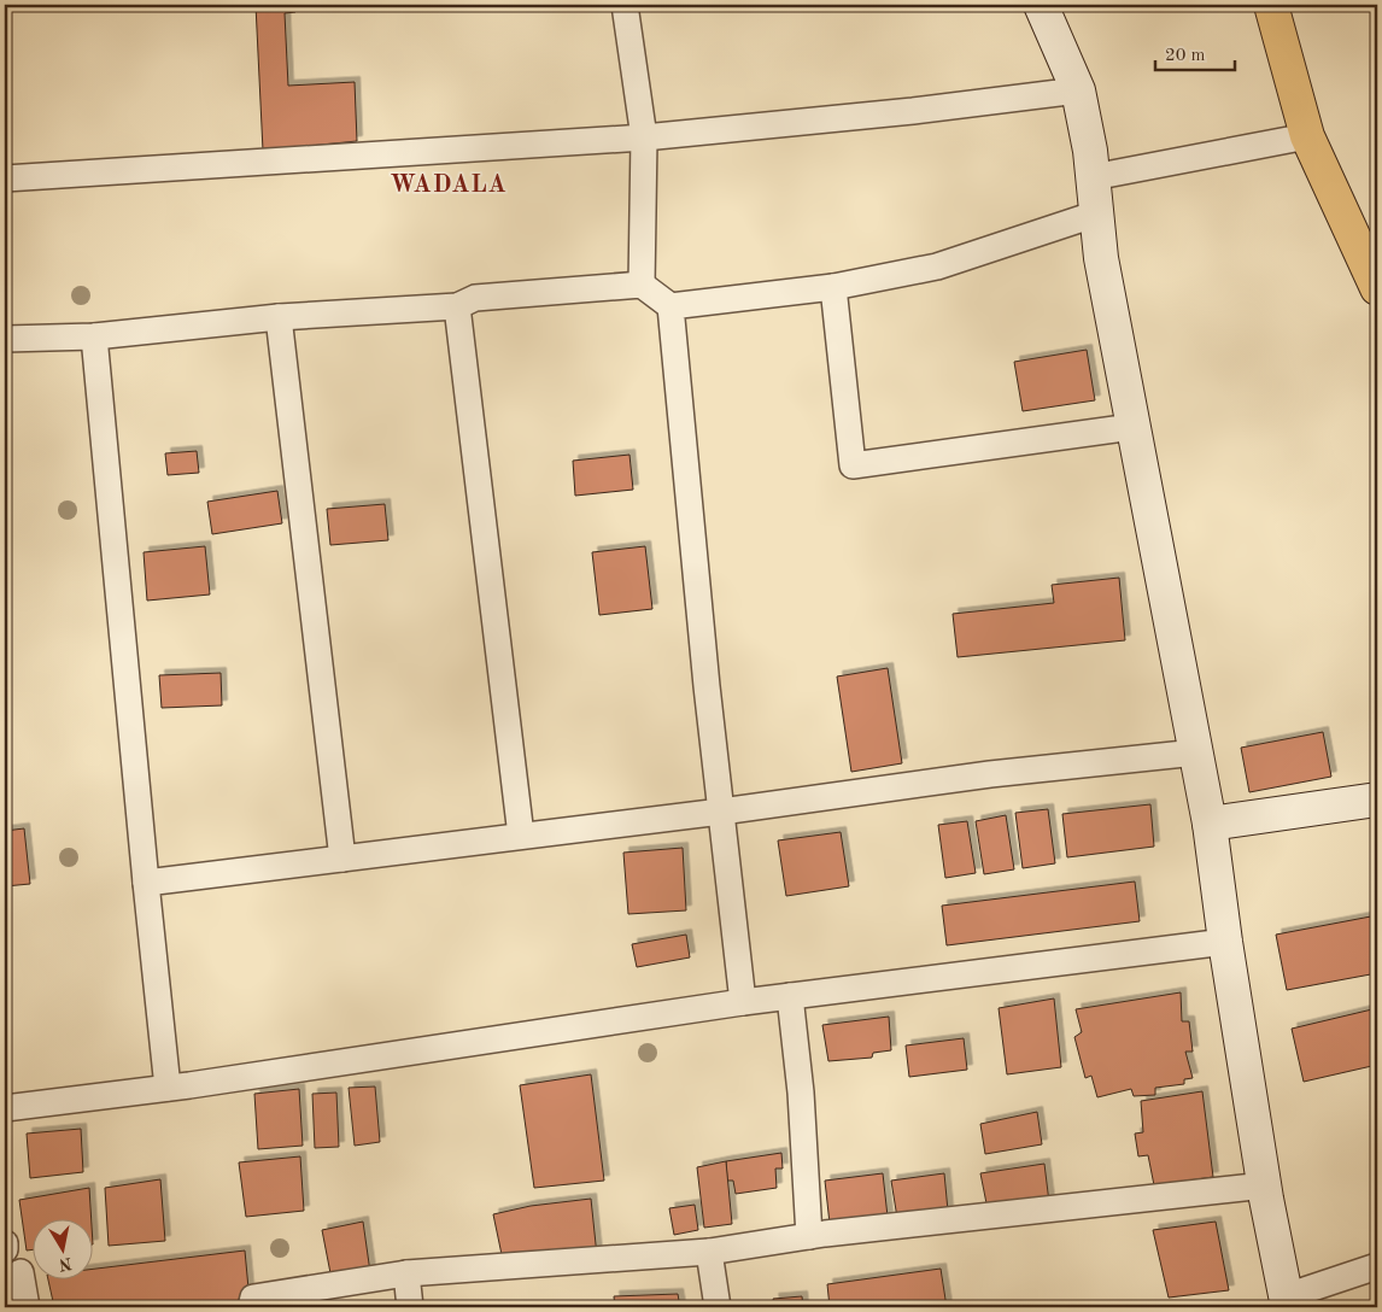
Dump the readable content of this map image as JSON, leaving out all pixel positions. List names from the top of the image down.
{
  "districts": ["WADALA"],
  "scale_bar": "20 m",
  "north": "bottom"
}
